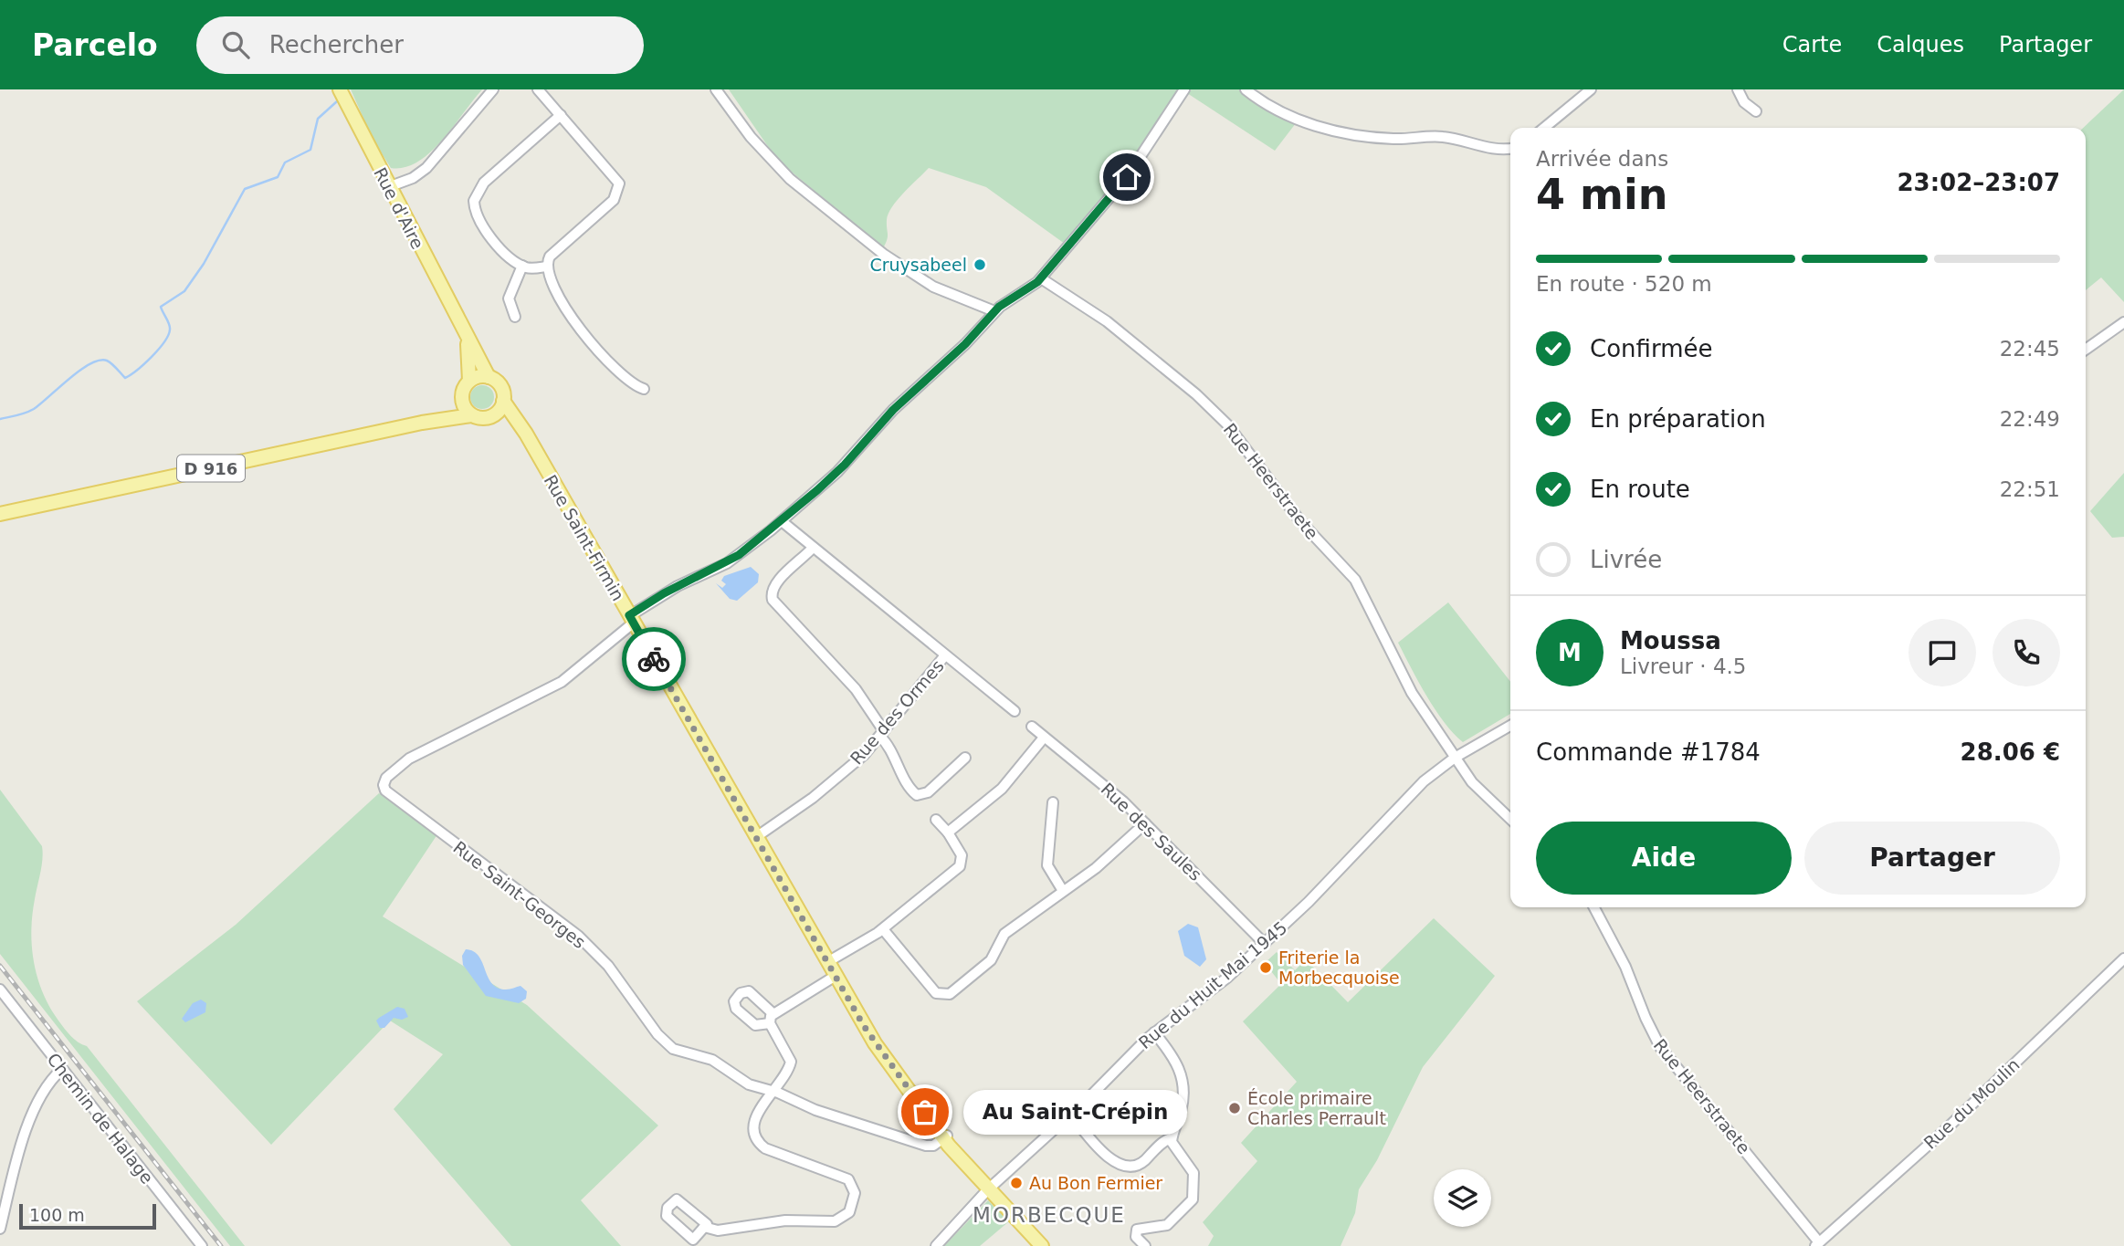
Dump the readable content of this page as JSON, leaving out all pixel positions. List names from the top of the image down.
{
  "streets": {
    "main road": ["Rue d'Aire", "D 916", "Rue Saint-Firmin"],
    "street": [
      "Rue Heerstraete",
      "Rue des Ormes",
      "Rue des Saules",
      "Rue Saint-Georges",
      "Rue du Huit Mai 1945",
      "Rue du Moulin",
      "Chemin de Halage"
    ]
  },
  "crossings": [
    ["Rue d'Aire", "D 916"],
    ["Rue d'Aire", "Rue Saint-Firmin"],
    ["D 916", "Rue Saint-Firmin"],
    ["Rue Heerstraete", "Rue du Huit Mai 1945"],
    ["Rue Heerstraete", "Rue du Moulin"],
    ["Rue Saint-Firmin", "Rue des Ormes"],
    ["Rue Saint-Firmin", "Rue Saint-Georges"],
    ["Rue Saint-Firmin", "Rue du Huit Mai 1945"],
    ["Rue des Saules", "Rue du Huit Mai 1945"]
  ],
  "districts": ["MORBECQUE"],
  "places": [
    "Cruysabeel",
    "Friterie la Morbecquoise",
    "École primaire Charles Perrault",
    "Au Saint-Crépin",
    "Au Bon Fermier"
  ],
  "scale_bar": "100 m",
  "page": {
    "header": "Parcelo",
    "search": "Rechercher",
    "nav": ["Carte", "Calques", "Partager"],
    "heading": ["4 min", "Arrivée dans", "23:02–23:07"],
    "panel": [
      "Moussa",
      "Livreur · 4.5",
      "Commande #1784",
      "28.06 €"
    ],
    "bar": "En route · 520 m",
    "list": [
      ["Confirmée", "22:45"],
      ["En préparation", "22:49"],
      ["En route", "22:51"],
      "Livrée"
    ],
    "round": "M",
    "buttons": ["Aide", "Partager"],
    "bubble": "Au Saint-Crépin",
    "scale": "100 m"
  }
}
